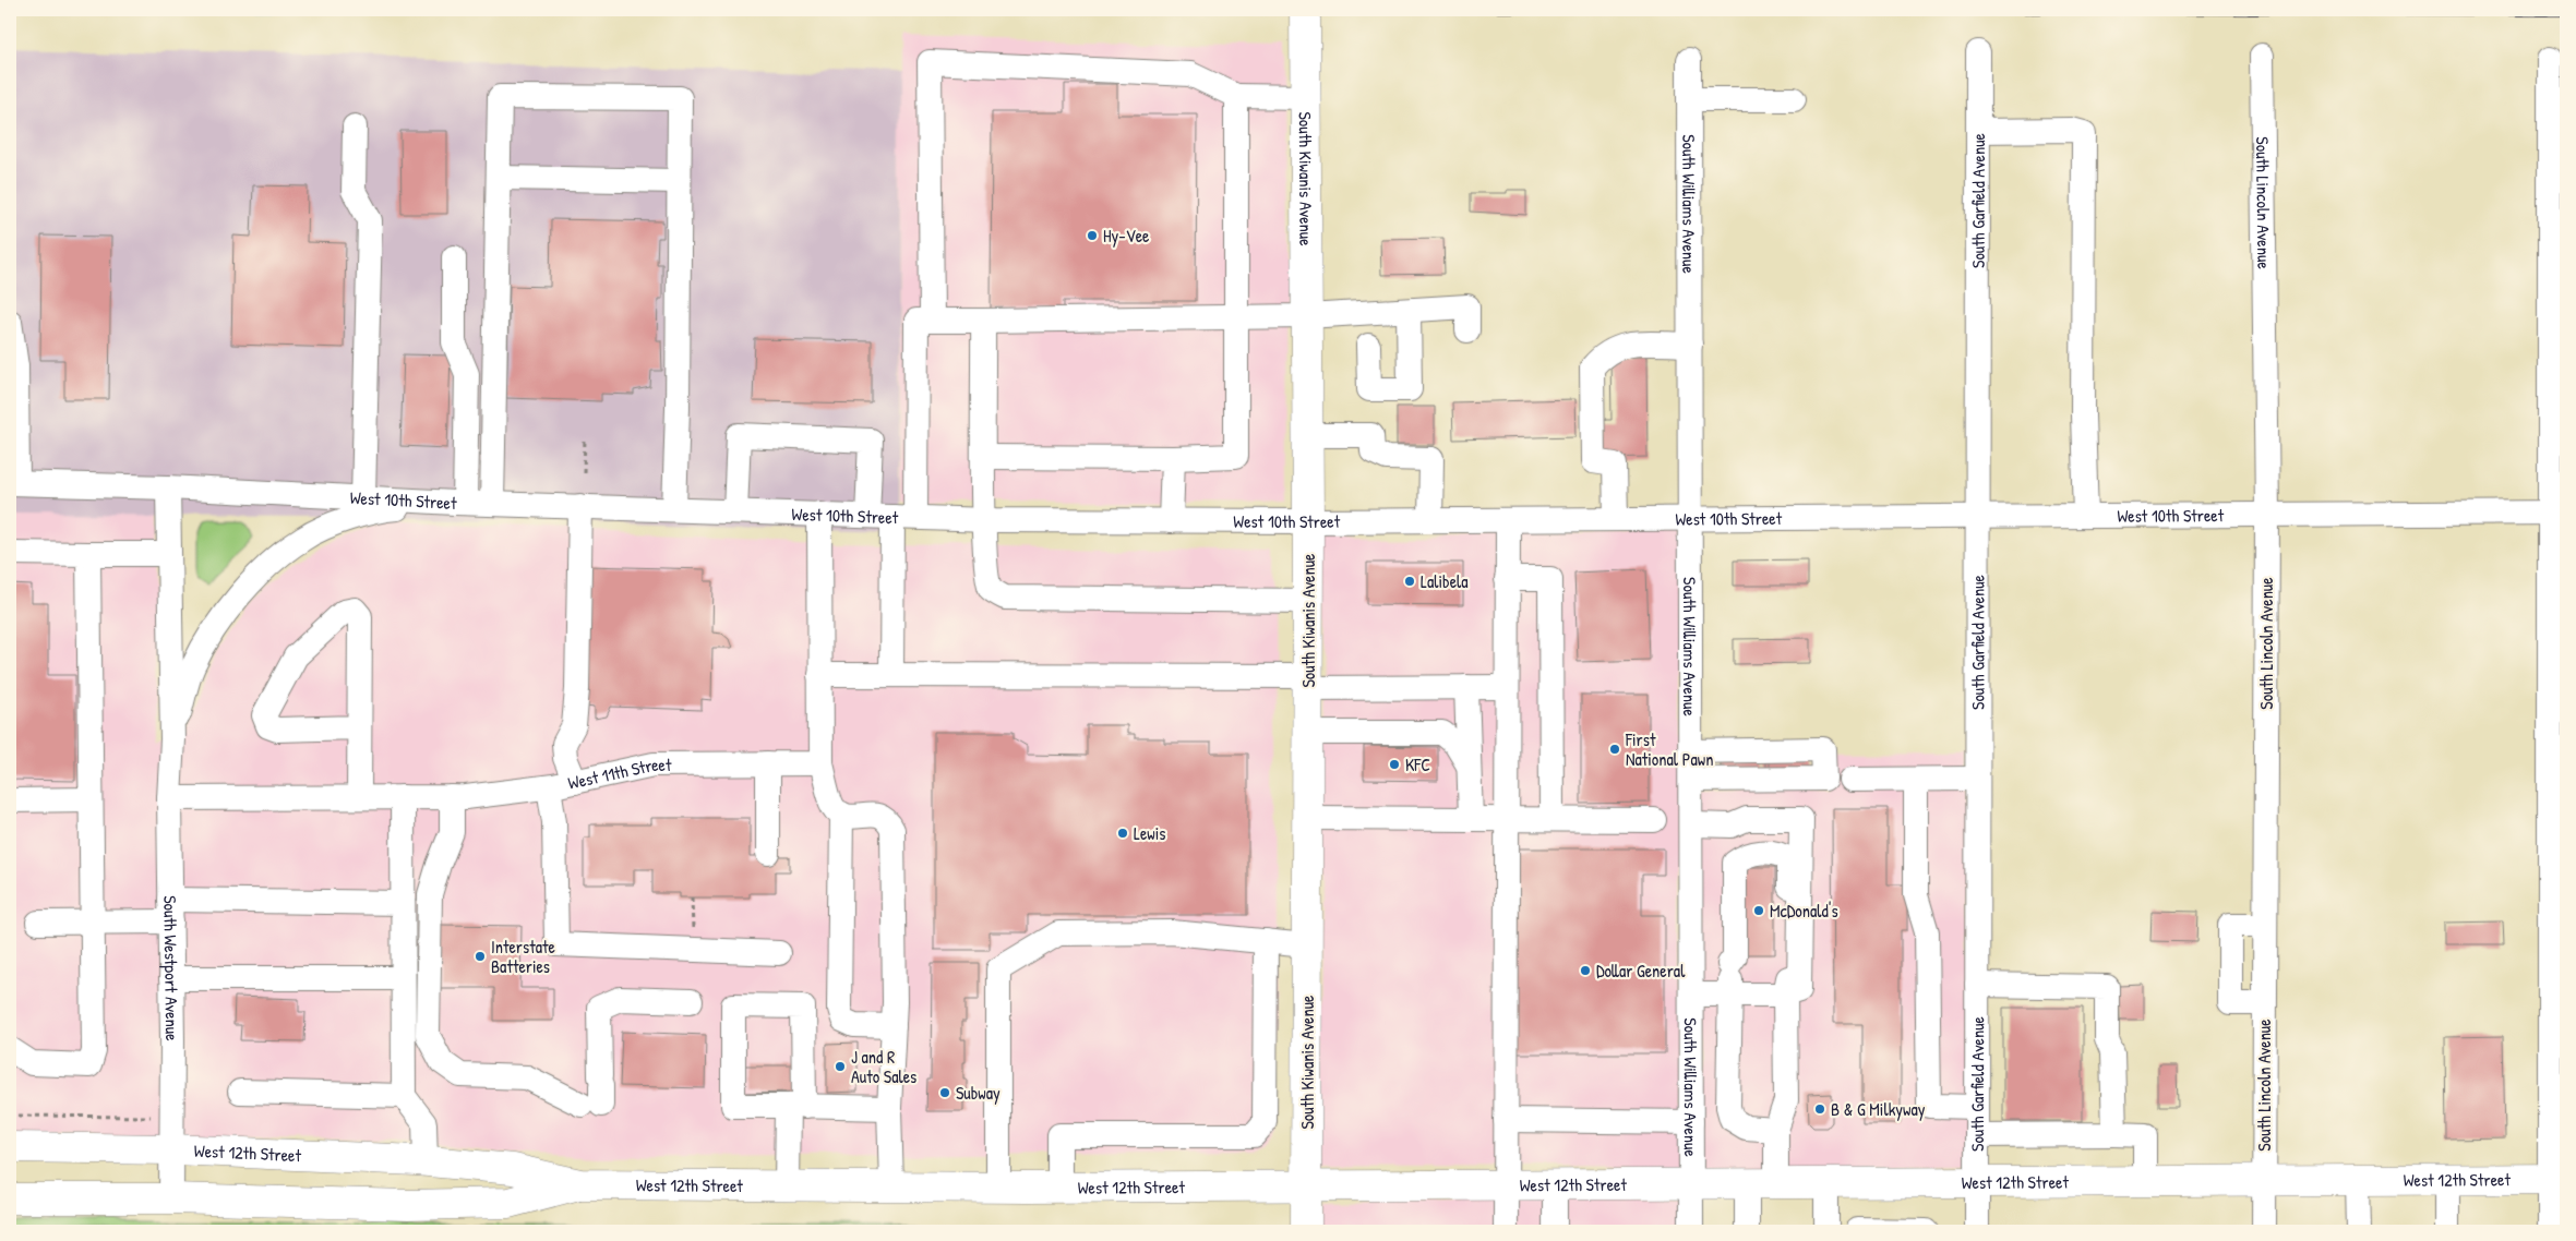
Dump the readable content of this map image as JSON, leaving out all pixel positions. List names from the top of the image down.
{
  "streets": {
    "main road": ["South Kiwanis Avenue", "West 12th Street"],
    "street": [
      "South Garfield Avenue",
      "South Lincoln Avenue",
      "South Williams Avenue",
      "West 10th Street",
      "West 11th Street",
      "South Westport Avenue"
    ]
  },
  "crossings": [
    ["South Kiwanis Avenue", "West 10th Street"],
    ["South Kiwanis Avenue", "West 12th Street"],
    ["South Garfield Avenue", "West 10th Street"],
    ["South Garfield Avenue", "West 12th Street"],
    ["South Lincoln Avenue", "West 10th Street"],
    ["South Lincoln Avenue", "West 12th Street"],
    ["South Williams Avenue", "West 10th Street"],
    ["South Williams Avenue", "West 12th Street"],
    ["West 10th Street", "South Westport Avenue"],
    ["West 11th Street", "South Westport Avenue"],
    ["South Westport Avenue", "West 12th Street"]
  ],
  "places": [
    "Hy-Vee",
    "Lalibela",
    "First National Pawn",
    "KFC",
    "Lewis",
    "McDonald's",
    "Interstate Batteries",
    "Dollar General",
    "J and R Auto Sales",
    "Subway",
    "B & G Milkyway"
  ]
}
